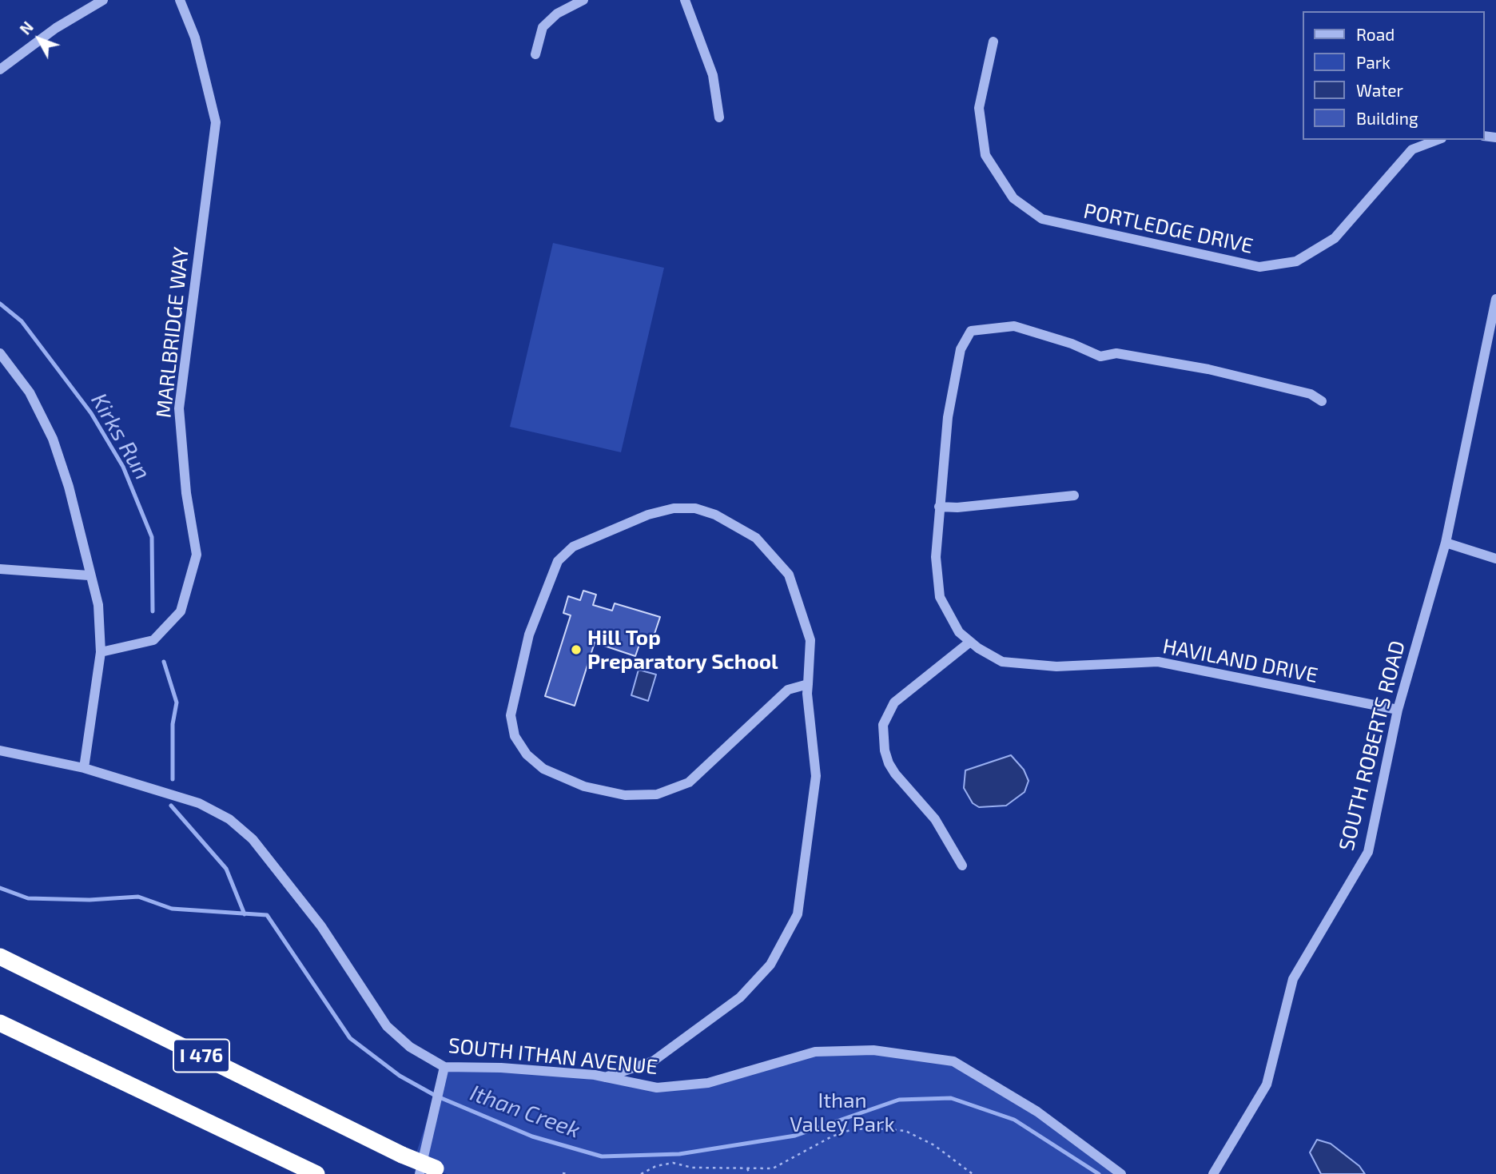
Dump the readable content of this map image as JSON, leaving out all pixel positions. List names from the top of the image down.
{
  "streets": {
    "highway": ["I 476"],
    "street": [
      "PORTLEDGE DRIVE",
      "MARLBRIDGE WAY",
      "HAVILAND DRIVE",
      "SOUTH ROBERTS ROAD",
      "SOUTH ITHAN AVENUE"
    ]
  },
  "crossings": [
    ["HAVILAND DRIVE", "SOUTH ROBERTS ROAD"]
  ],
  "water": ["Kirks Run", "Ithan Creek"],
  "parks": ["Ithan Valley Park"],
  "places": ["Hill Top Preparatory School"],
  "legend": [
    "Road",
    "Park",
    "Water",
    "Building"
  ],
  "north": "top left"
}
